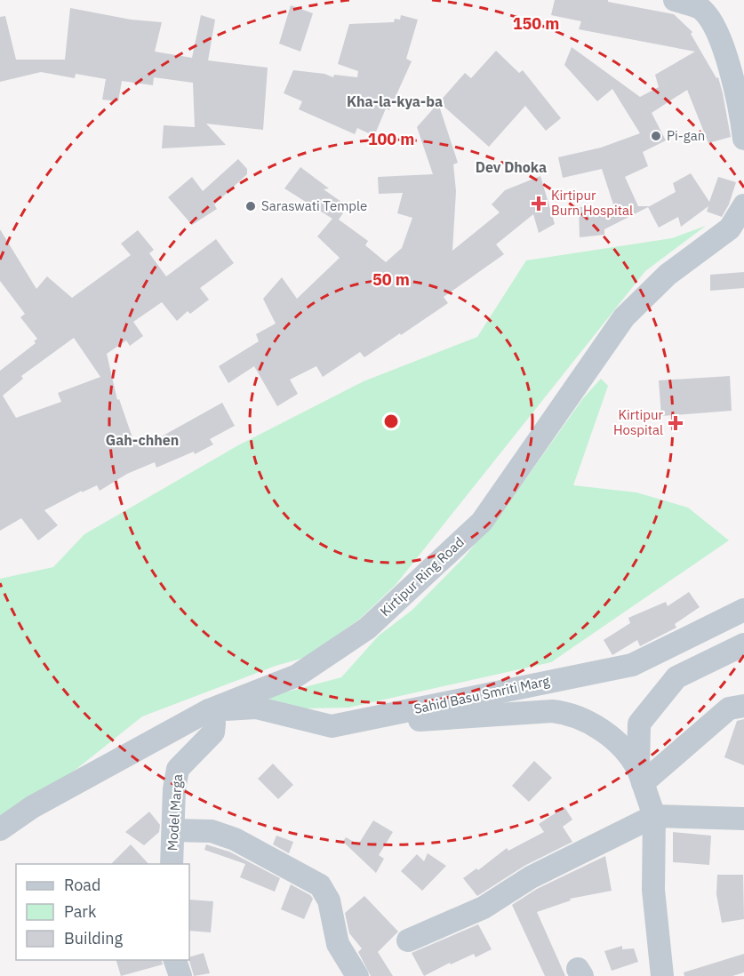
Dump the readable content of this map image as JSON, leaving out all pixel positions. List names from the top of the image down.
{
  "streets": {
    "street": ["Kirtipur Ring Road", "Sahid Basu Smriti Marg", "Model Marga"]
  },
  "crossings": [
    ["Kirtipur Ring Road", "Sahid Basu Smriti Marg"],
    ["Kirtipur Ring Road", "Model Marga"],
    ["Sahid Basu Smriti Marg", "Model Marga"]
  ],
  "districts": ["Kha-la-kya-ba", "Dev Dhoka", "Gah-chhen"],
  "places": {
    "other": ["Pi-gan", "Saraswati Temple"],
    "health": ["Kirtipur Burn Hospital", "Kirtipur Hospital"]
  },
  "legend": ["Road", "Park", "Building"],
  "rings": ["150 m", "100 m", "50 m"]
}
